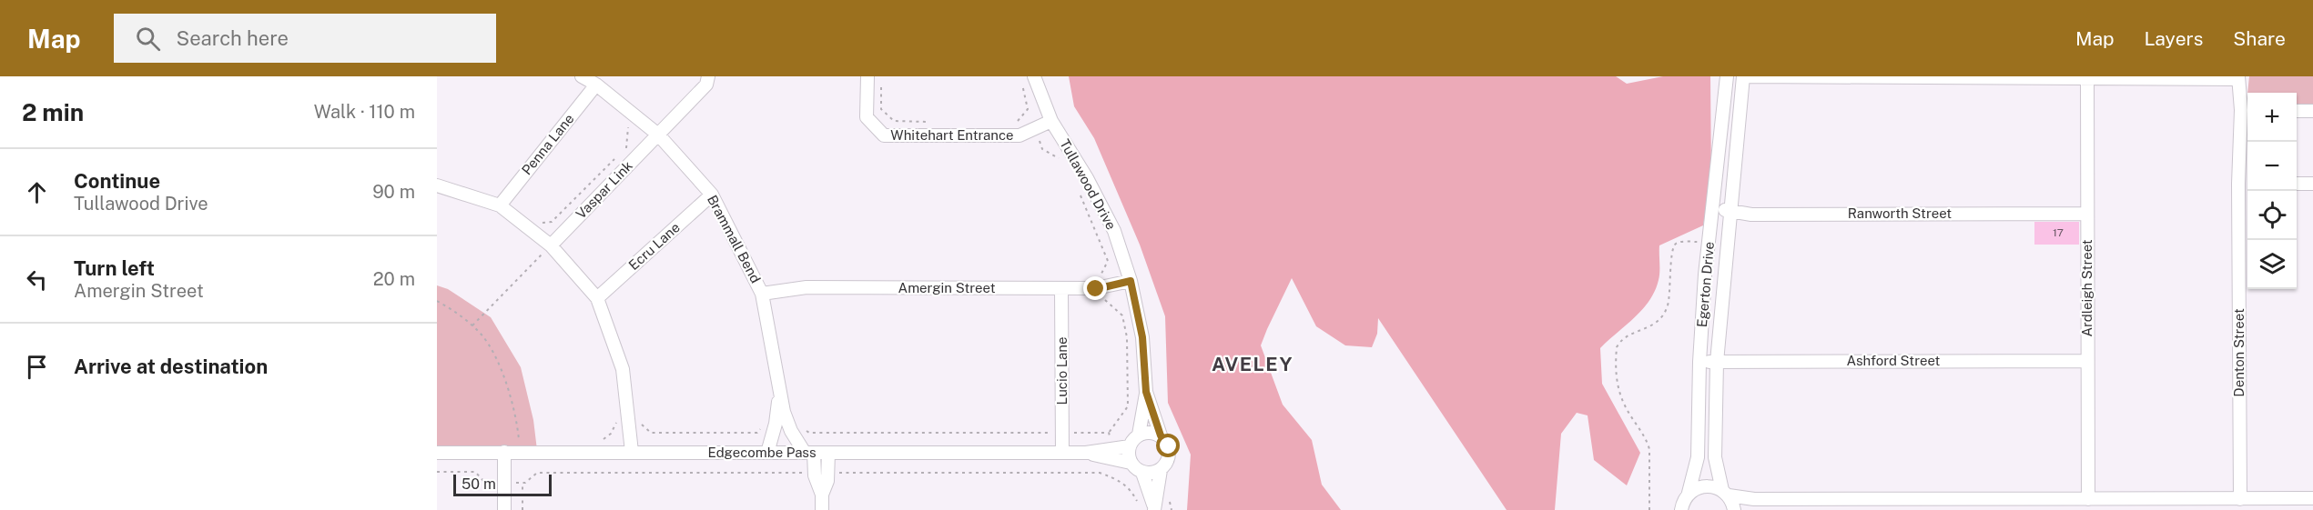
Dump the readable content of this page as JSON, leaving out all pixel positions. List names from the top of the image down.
{
  "streets": {
    "street": [
      "Whitehart Entrance",
      "Penna Lane",
      "Tullawood Drive",
      "Vaspar Link",
      "Ranworth Street",
      "Brammall Bend",
      "Ecru Lane",
      "Egerton Drive",
      "Amergin Street",
      "Ardleigh Street",
      "Denton Street",
      "Ashford Street",
      "Lucio Lane",
      "Edgecombe Pass"
    ]
  },
  "crossings": [
    ["Whitehart Entrance", "Tullawood Drive"],
    ["Penna Lane", "Brammall Bend"],
    ["Tullawood Drive", "Amergin Street"],
    ["Tullawood Drive", "Edgecombe Pass"],
    ["Vaspar Link", "Brammall Bend"],
    ["Ranworth Street", "Egerton Drive"],
    ["Ranworth Street", "Ardleigh Street"],
    ["Brammall Bend", "Ecru Lane"],
    ["Brammall Bend", "Amergin Street"],
    ["Brammall Bend", "Edgecombe Pass"],
    ["Egerton Drive", "Ashford Street"],
    ["Amergin Street", "Lucio Lane"],
    ["Ardleigh Street", "Ashford Street"],
    ["Lucio Lane", "Edgecombe Pass"]
  ],
  "districts": ["AVELEY"],
  "house_numbers": ["17"],
  "scale_bar": "50 m",
  "page": {
    "header": "Map",
    "search": "Search here",
    "nav": ["Map", "Layers", "Share"],
    "heading": ["2 min", "Walk · 110 m"],
    "map_buttons": ["+", "−"],
    "list": [
      ["Continue", "Tullawood Drive", "90 m"],
      ["Turn left", "Amergin Street", "20 m"],
      "Arrive at destination"
    ],
    "scale": "50 m"
  }
}
